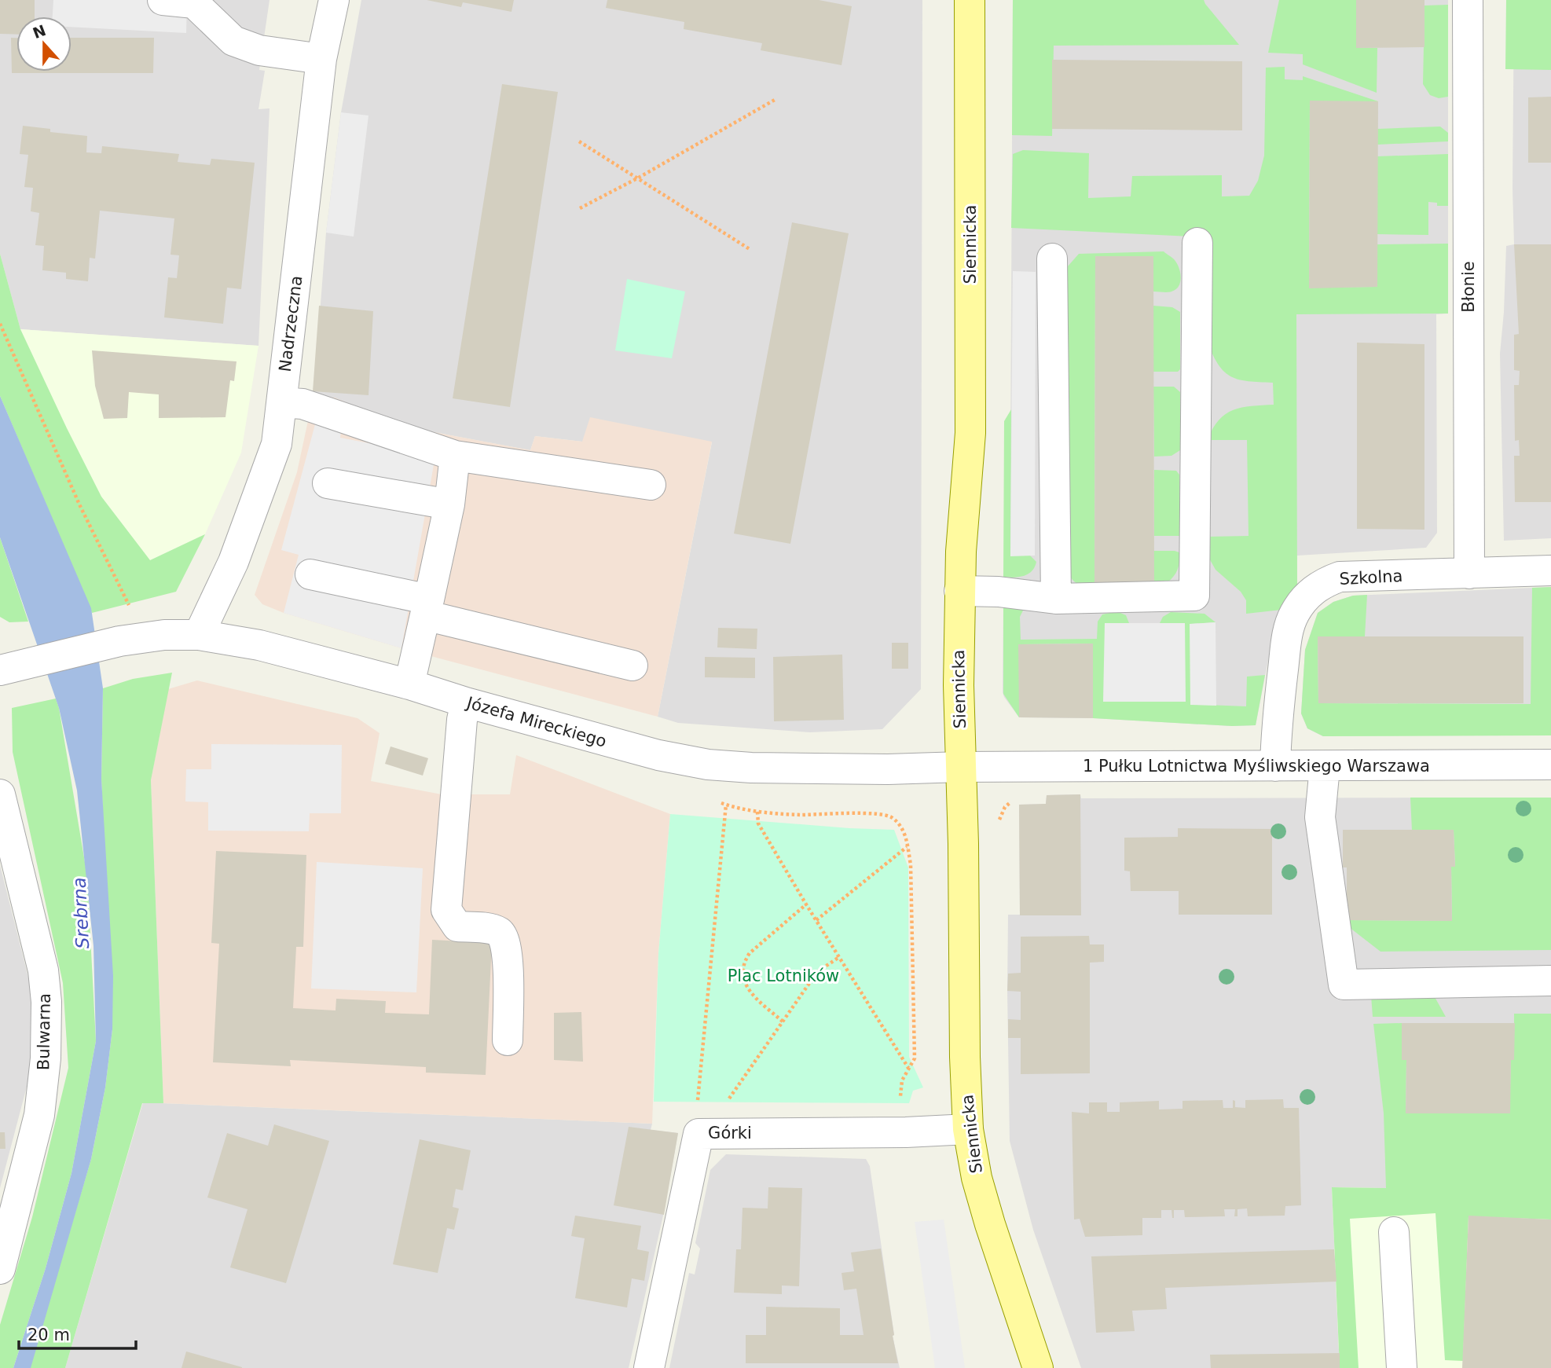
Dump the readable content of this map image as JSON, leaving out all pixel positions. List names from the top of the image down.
{
  "streets": {
    "main road": ["Siennicka"],
    "street": [
      "Błonie",
      "Nadrzeczna",
      "Szkolna",
      "Józefa Mireckiego",
      "1 Pułku Lotnictwa Myśliwskiego Warszawa",
      "Bulwarna",
      "Górki"
    ]
  },
  "crossings": [
    ["Siennicka", "Józefa Mireckiego"],
    ["Siennicka", "1 Pułku Lotnictwa Myśliwskiego Warszawa"],
    ["Siennicka", "Górki"],
    ["Błonie", "Szkolna"],
    ["Nadrzeczna", "Józefa Mireckiego"],
    ["Szkolna", "1 Pułku Lotnictwa Myśliwskiego Warszawa"],
    ["Józefa Mireckiego", "1 Pułku Lotnictwa Myśliwskiego Warszawa"]
  ],
  "water": ["Srebrna"],
  "parks": ["Plac Lotników"],
  "scale_bar": "20 m",
  "north": "top"
}
